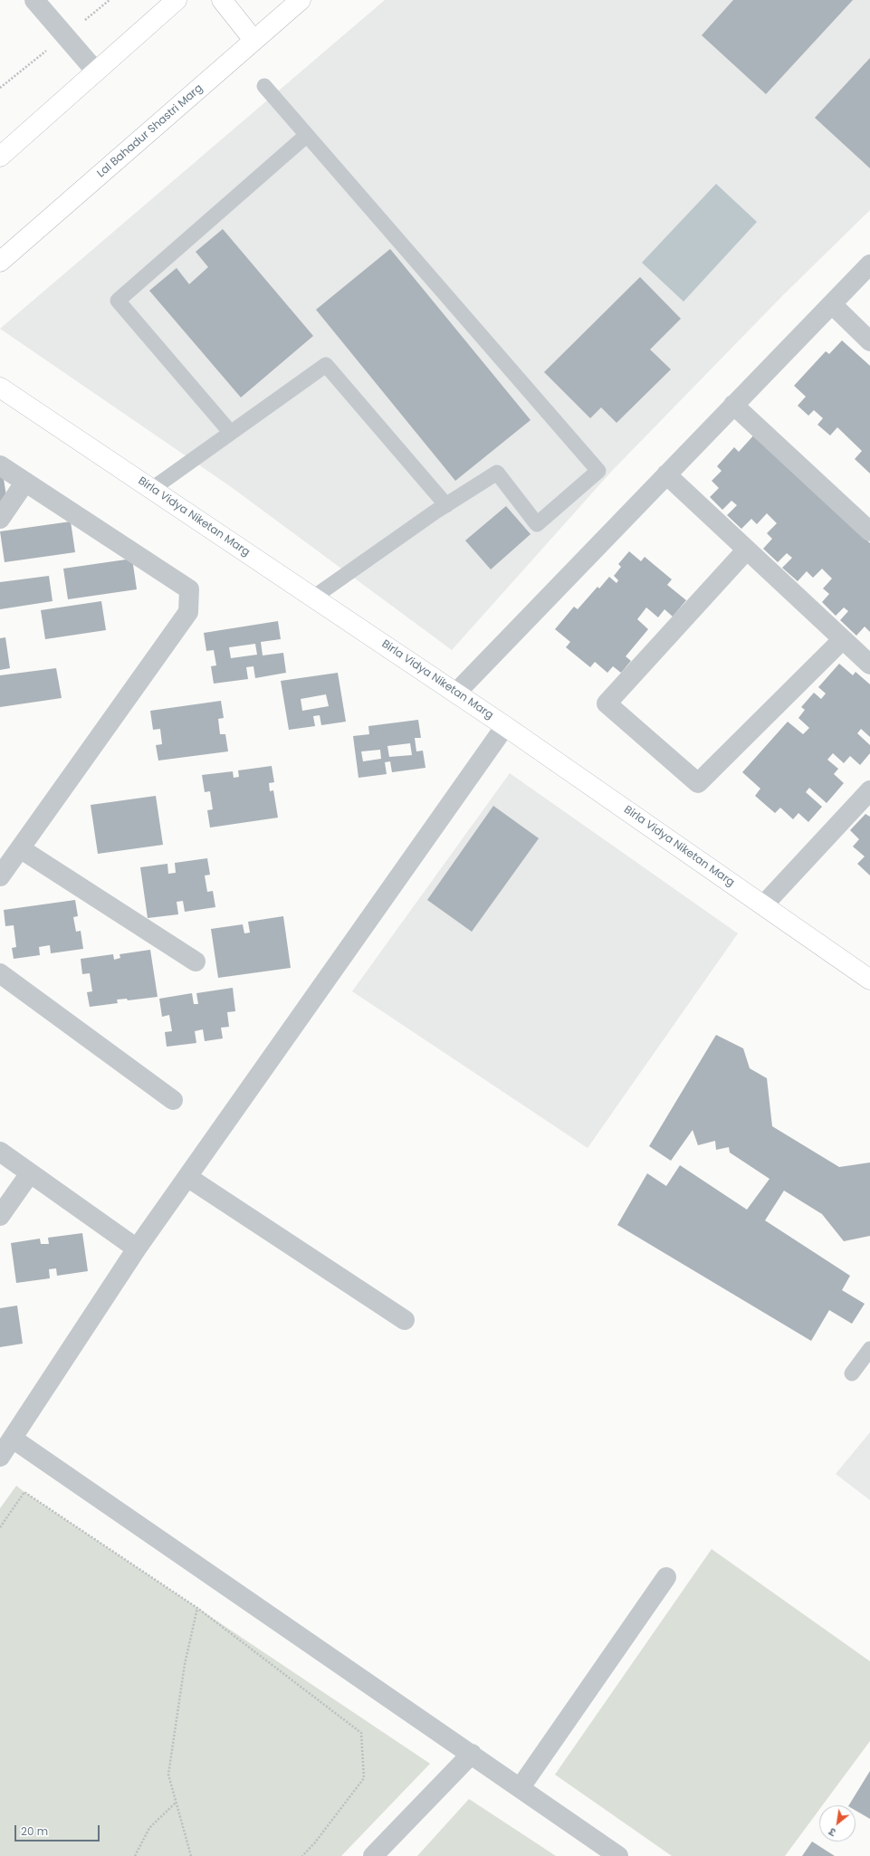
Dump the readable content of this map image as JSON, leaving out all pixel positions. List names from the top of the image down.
{
  "streets": {
    "street": ["Lal Bahadur Shastri Marg", "Birla Vidya Niketan Marg"]
  },
  "scale_bar": "20 m",
  "north": "bottom left"
}
